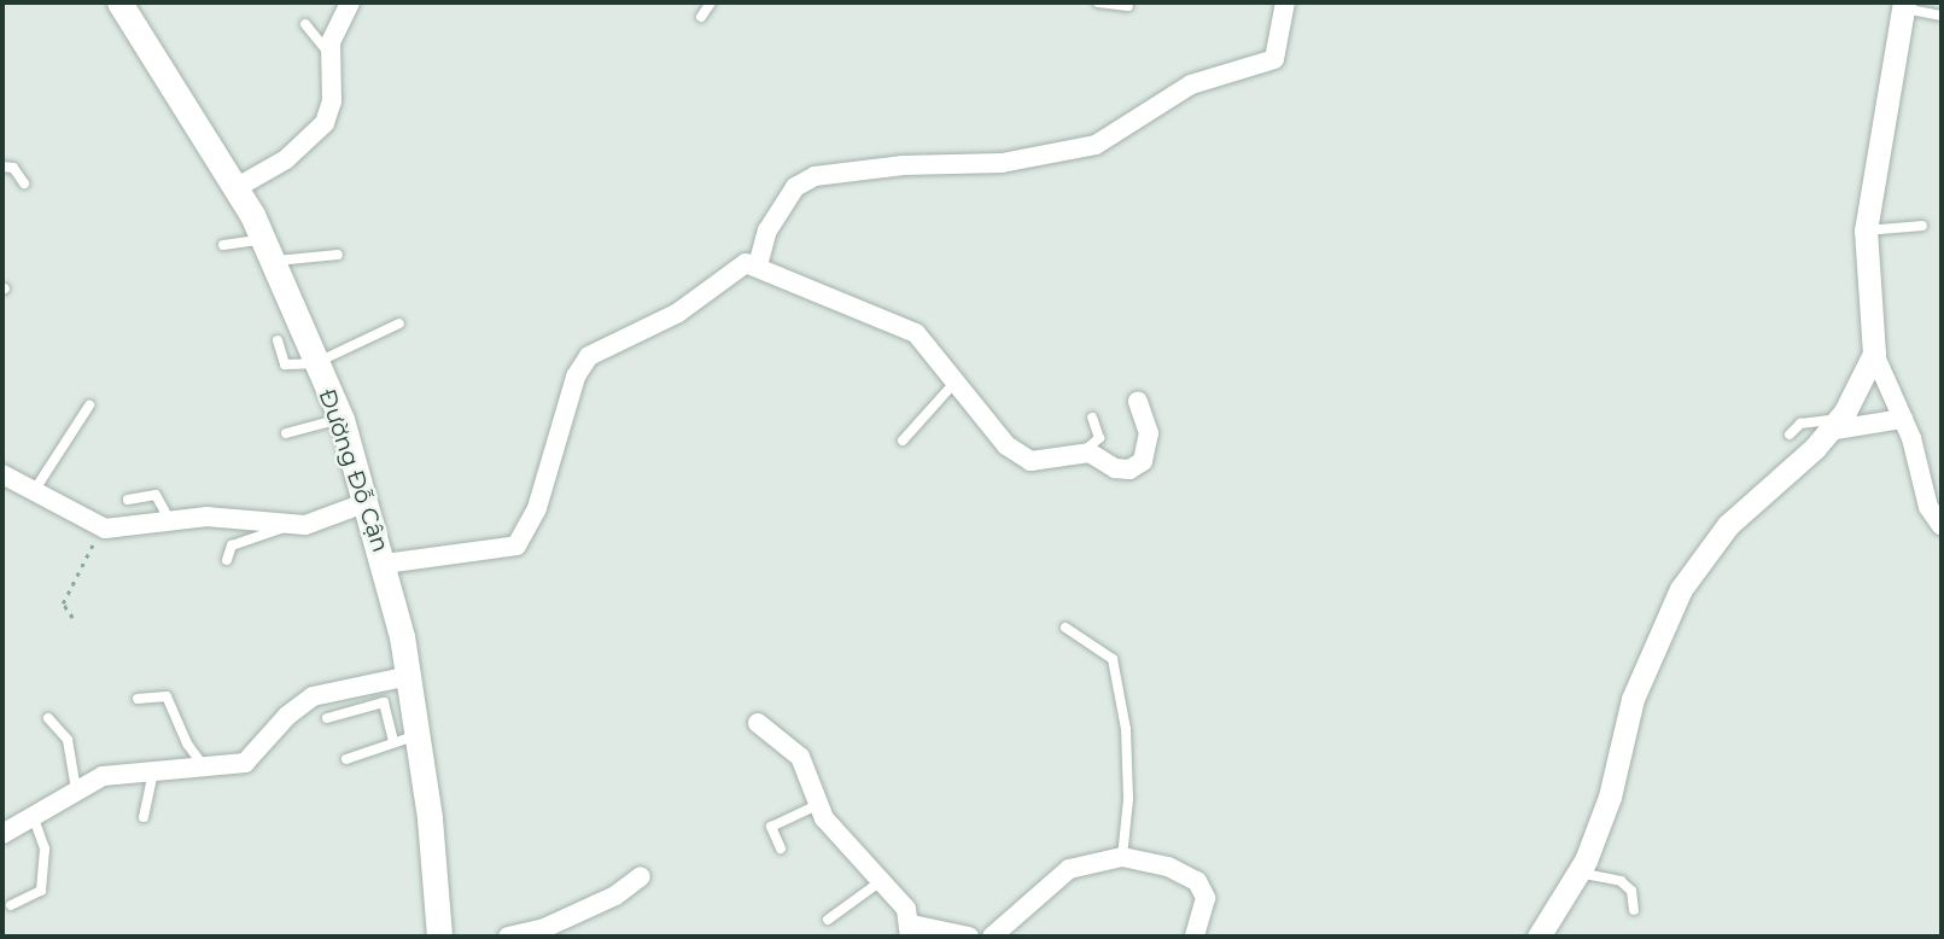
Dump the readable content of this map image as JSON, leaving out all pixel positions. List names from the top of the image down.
{
  "streets": {
    "main road": ["Đường Đỗ Cận"]
  }
}
